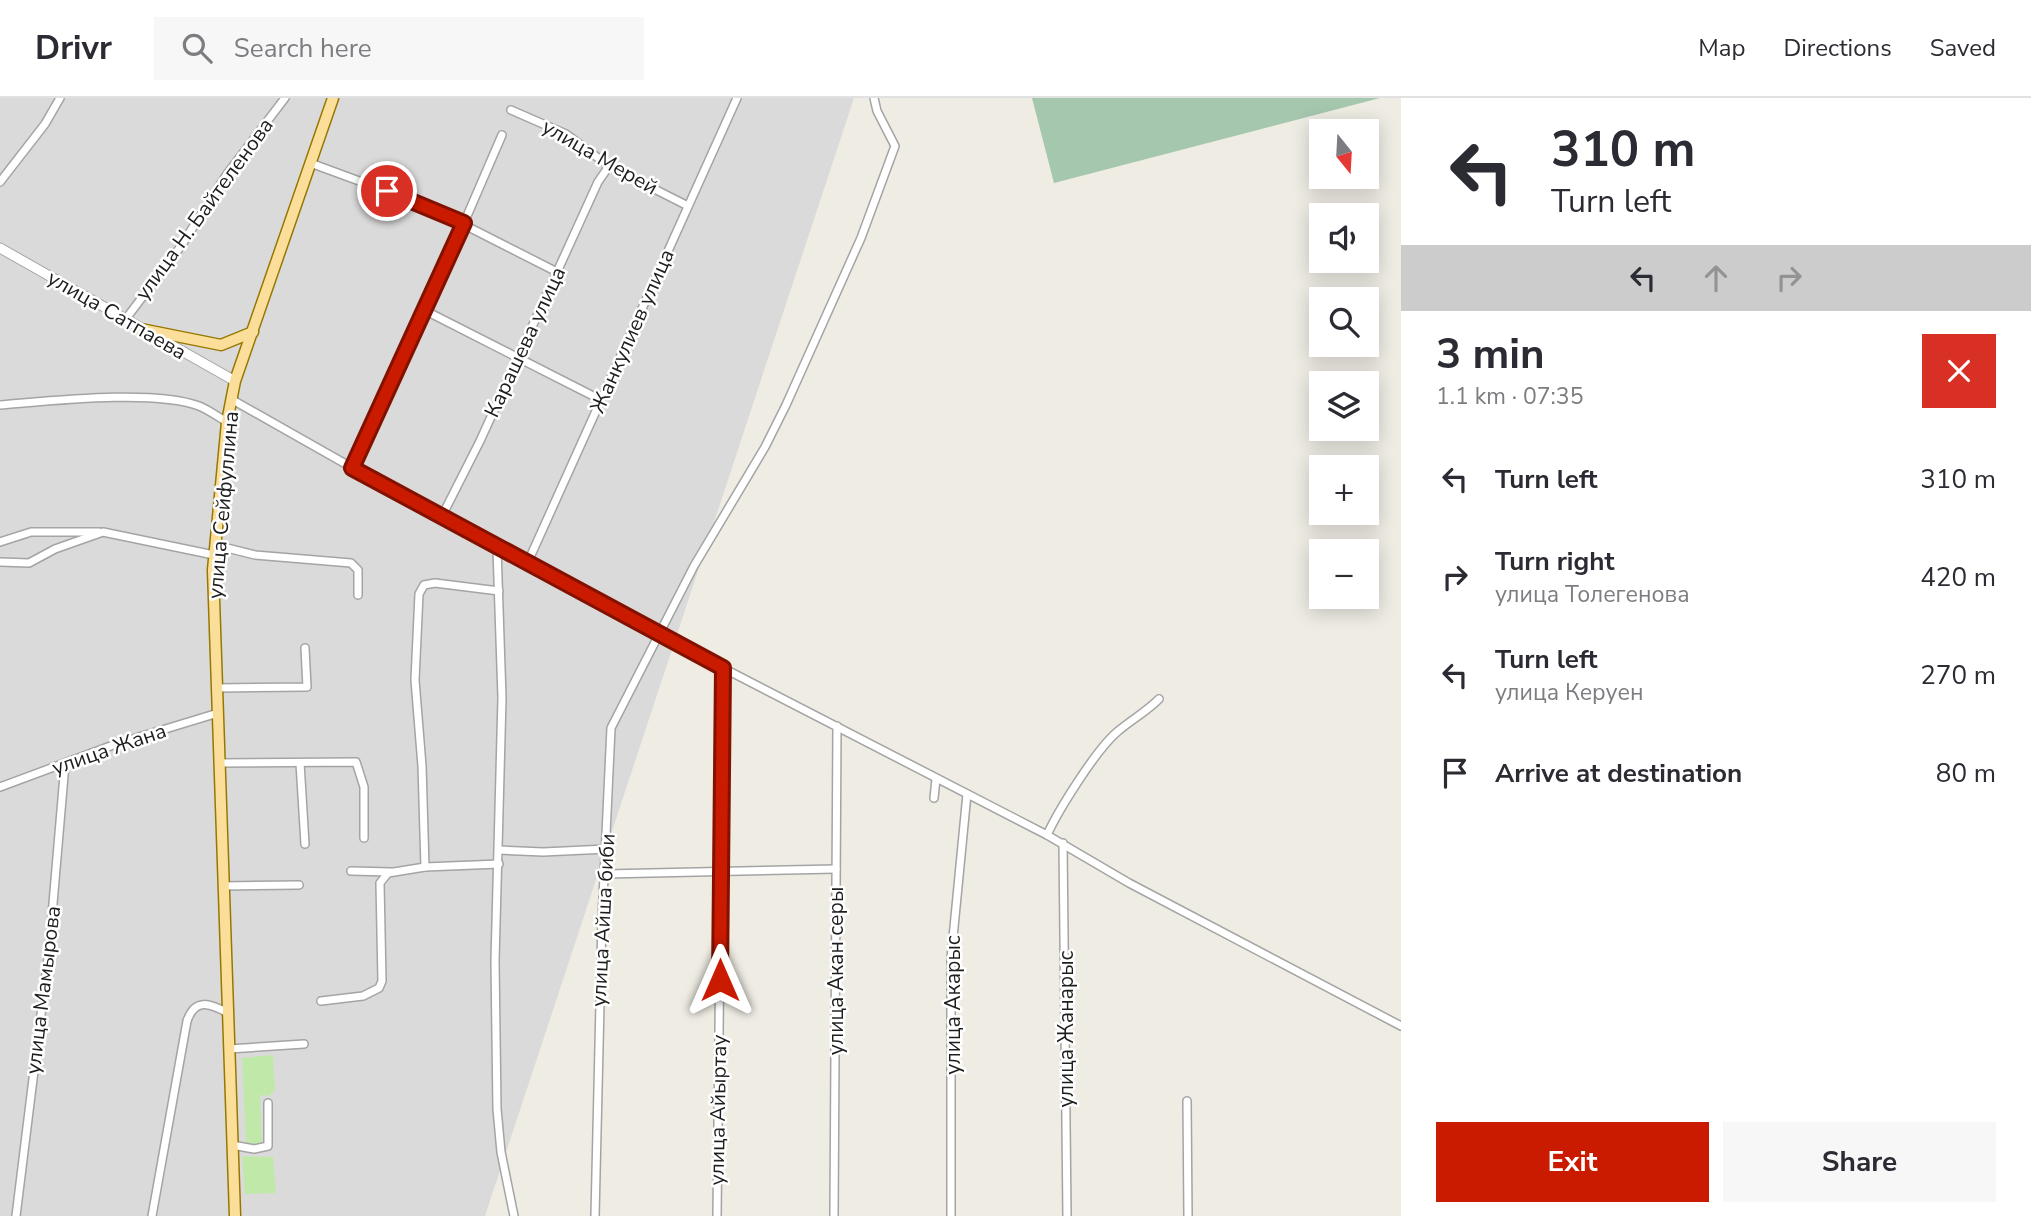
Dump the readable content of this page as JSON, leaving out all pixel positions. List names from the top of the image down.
{
  "streets": {
    "main road": ["улица Сейфуллина"],
    "street": [
      "улица Мерей",
      "улица Н. Байтеленова",
      "улица Сатпаева",
      "Жанкулиев улица",
      "Карашева улица",
      "улица Жана",
      "улица Айша биби",
      "улица Акан серы",
      "улица Мамырова",
      "улица Акарыс",
      "улица Жанарыс",
      "улица Айыртау"
    ]
  },
  "crossings": [
    ["улица Мерей", "Жанкулиев улица"],
    ["улица Мерей", "Карашева улица"],
    ["улица Н. Байтеленова", "улица Сатпаева"],
    ["улица Сатпаева", "улица Сейфуллина"],
    ["улица Сейфуллина", "улица Жана"],
    ["улица Жана", "улица Мамырова"]
  ],
  "north": "bottom",
  "page": {
    "header": "Drivr",
    "search": "Search here",
    "nav": ["Map", "Directions", "Saved"],
    "turn": ["310 m", "Turn left"],
    "map_buttons": ["+", "−"],
    "heading": ["3 min", "1.1 km · 07:35"],
    "list": [
      {
        "name": "Turn left",
        "value": "310 m"
      },
      {
        "name": "Turn right",
        "note": "улица Толегенова",
        "value": "420 m"
      },
      {
        "name": "Turn left",
        "note": "улица Керуен",
        "value": "270 m"
      },
      {
        "name": "Arrive at destination",
        "value": "80 m"
      }
    ],
    "buttons": ["Exit", "Share"]
  }
}
